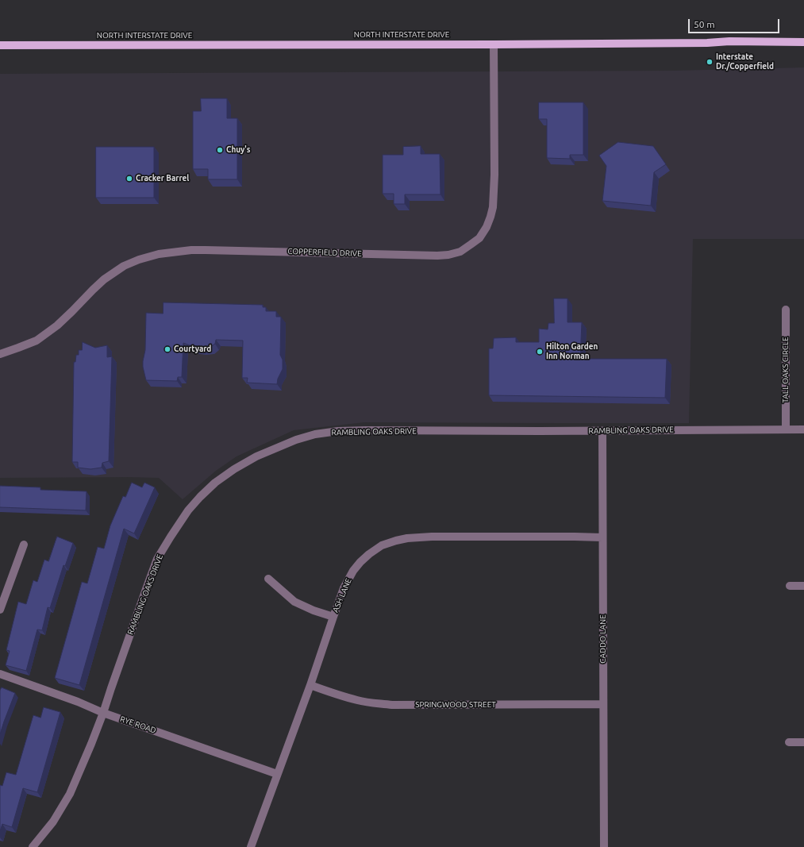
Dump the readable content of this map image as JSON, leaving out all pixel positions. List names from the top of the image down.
{
  "streets": {
    "main road": ["NORTH INTERSTATE DRIVE"],
    "street": [
      "COPPERFIELD DRIVE",
      "TALL OAKS CIRCLE",
      "RAMBLING OAKS DRIVE",
      "ASH LANE",
      "CADDO LANE",
      "SPRINGWOOD STREET",
      "RYE ROAD"
    ]
  },
  "crossings": [
    ["NORTH INTERSTATE DRIVE", "COPPERFIELD DRIVE"],
    ["TALL OAKS CIRCLE", "RAMBLING OAKS DRIVE"],
    ["RAMBLING OAKS DRIVE", "CADDO LANE"],
    ["RAMBLING OAKS DRIVE", "RYE ROAD"],
    ["ASH LANE", "CADDO LANE"],
    ["ASH LANE", "SPRINGWOOD STREET"],
    ["ASH LANE", "RYE ROAD"],
    ["CADDO LANE", "SPRINGWOOD STREET"]
  ],
  "places": [
    "Interstate Dr./Copperfield",
    "Chuy's",
    "Cracker Barrel",
    "Courtyard",
    "Hilton Garden Inn Norman"
  ],
  "scale_bar": "50 m"
}
